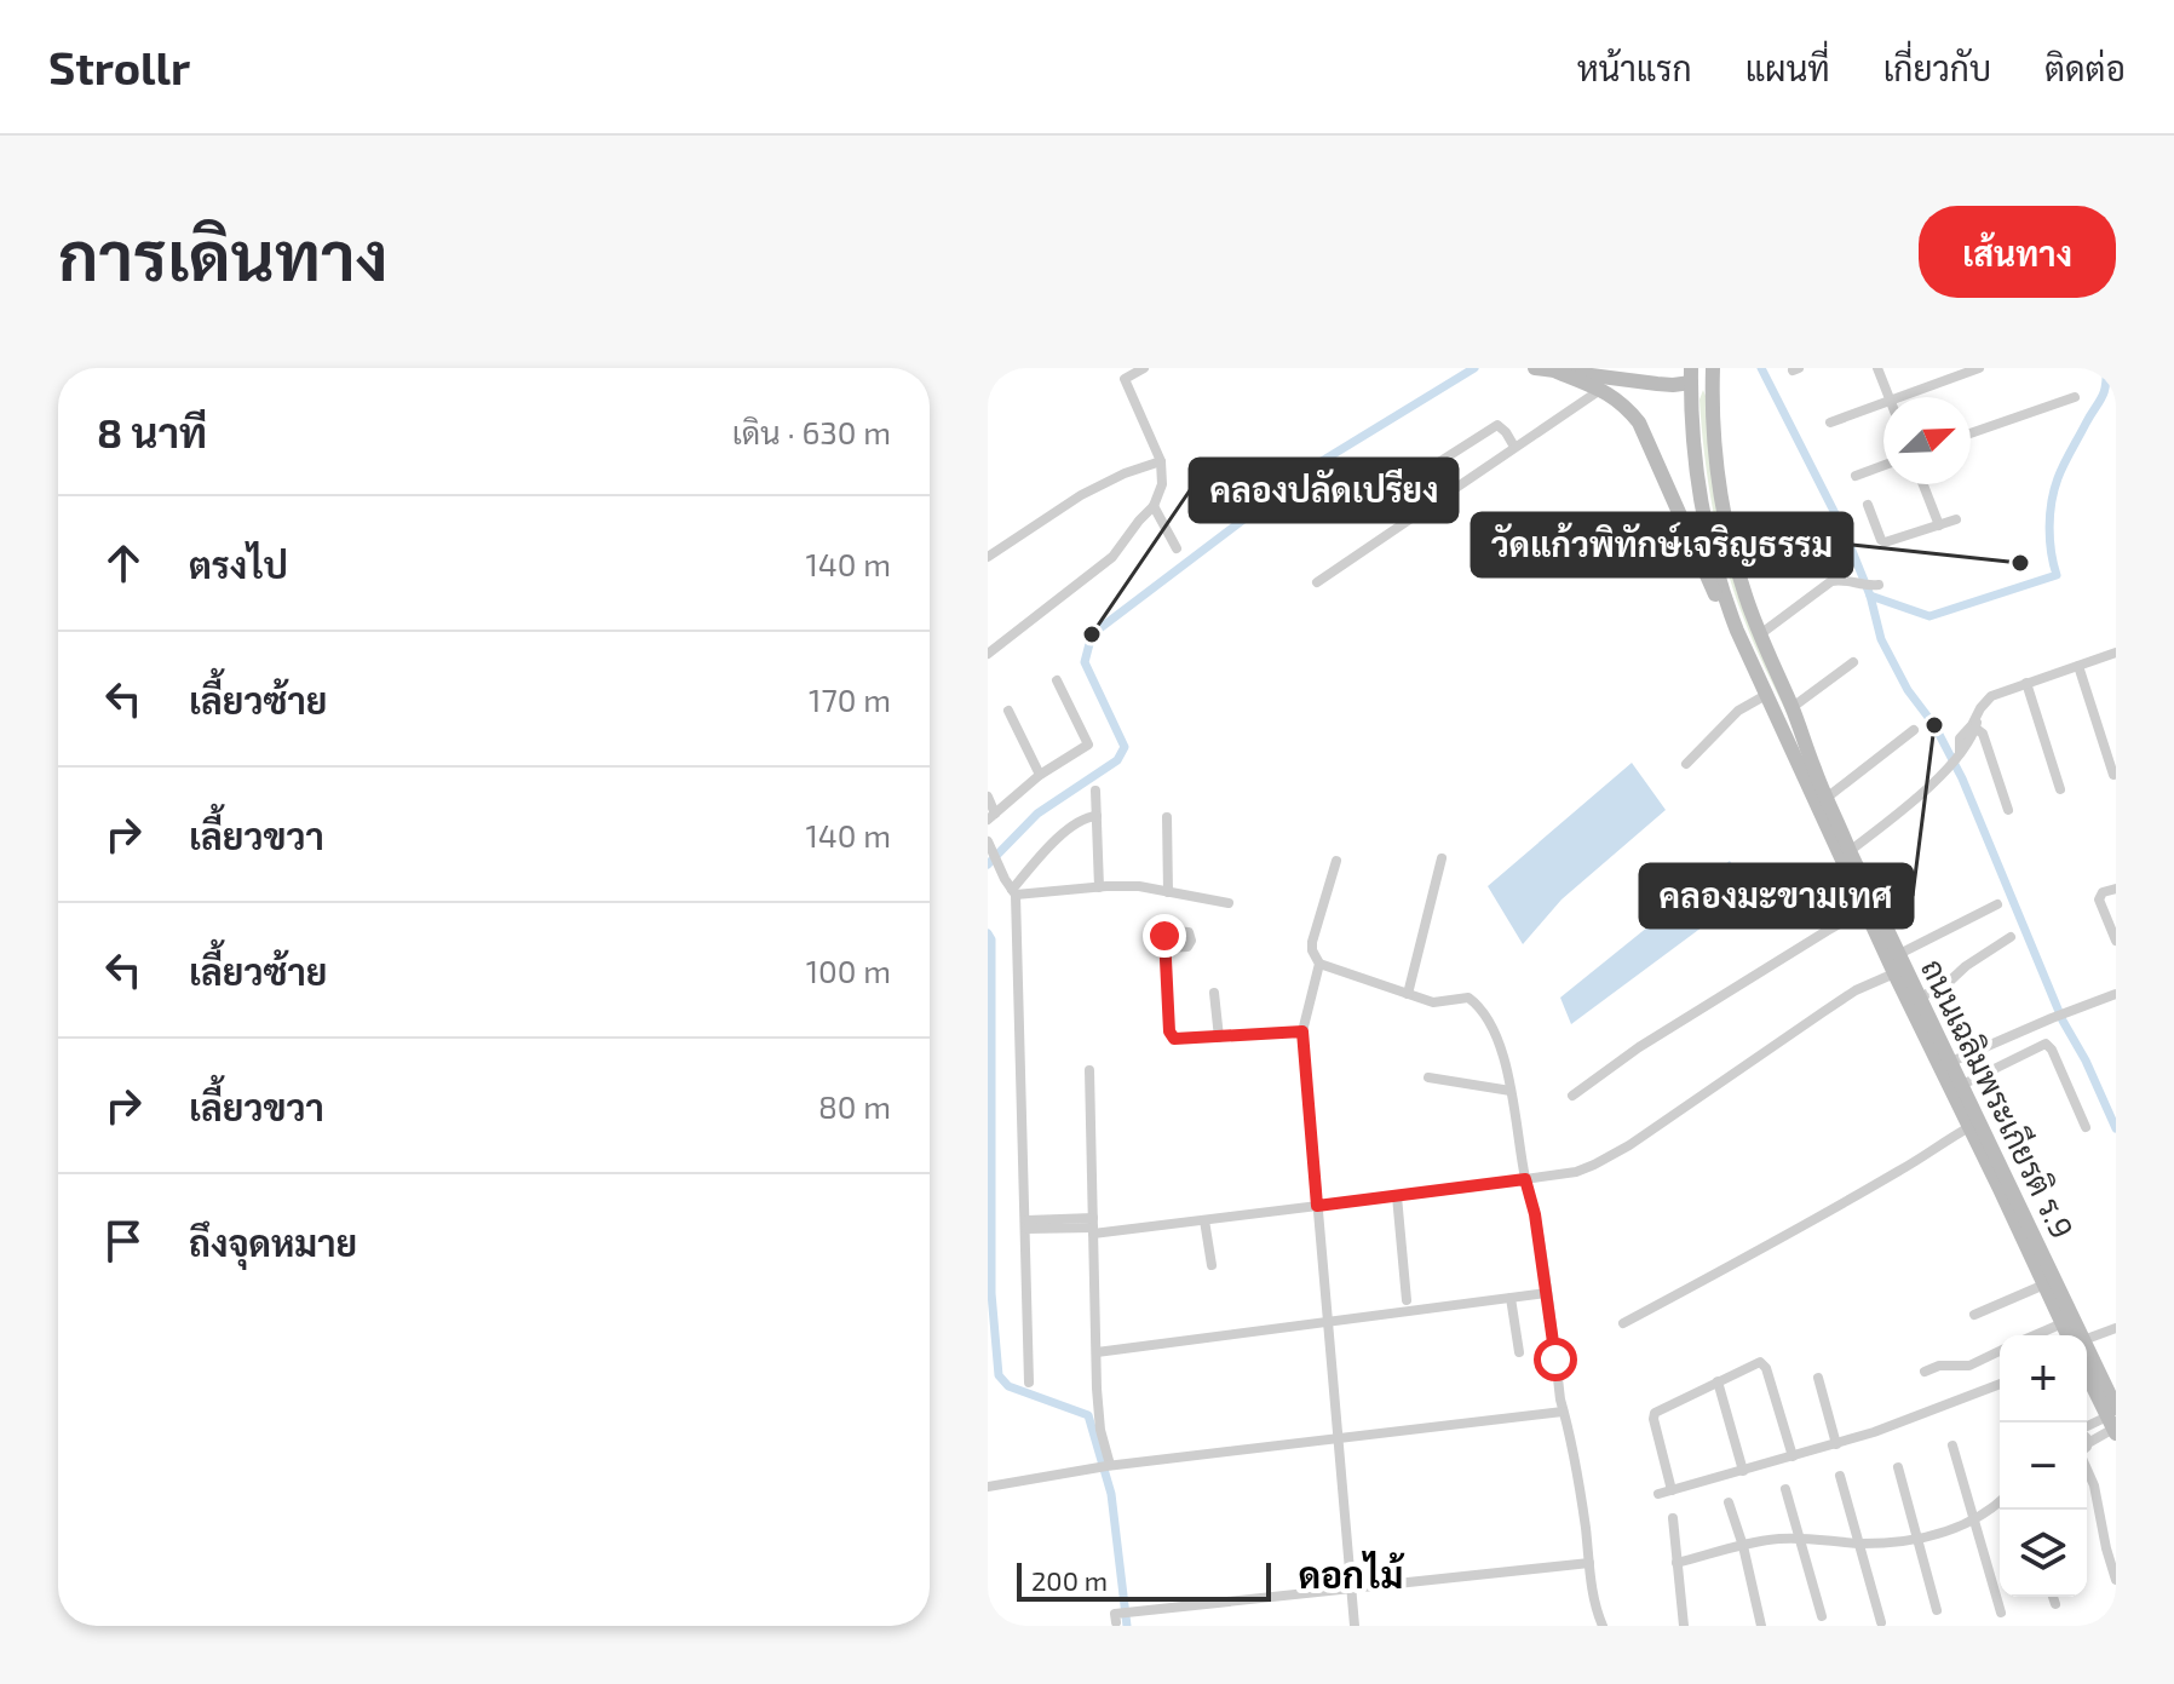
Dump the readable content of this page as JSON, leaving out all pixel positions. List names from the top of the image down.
{
  "streets": {
    "main road": ["ถนนเฉลิมพระเกียรติ ร.9"]
  },
  "districts": ["ดอกไม้"],
  "places": ["วัดแก้วพิทักษ์เจริญธรรม", "คลองปลัดเปรียง", "คลองมะขามเทศ"],
  "scale_bar": "200 m",
  "north": "top right",
  "page": {
    "header": "Strollr",
    "nav": [
      "หน้าแรก",
      "แผนที่",
      "เกี่ยวกับ",
      "ติดต่อ"
    ],
    "buttons": "เส้นทาง",
    "title": "การเดินทาง",
    "heading": ["8 นาที", "เดิน · 630 m"],
    "list": [
      ["ตรงไป", "140 m"],
      ["เลี้ยวซ้าย", "170 m"],
      ["เลี้ยวขวา", "140 m"],
      ["เลี้ยวซ้าย", "100 m"],
      ["เลี้ยวขวา", "80 m"],
      "ถึงจุดหมาย"
    ],
    "map_buttons": ["+", "−"],
    "scale": "200 m"
  }
}
